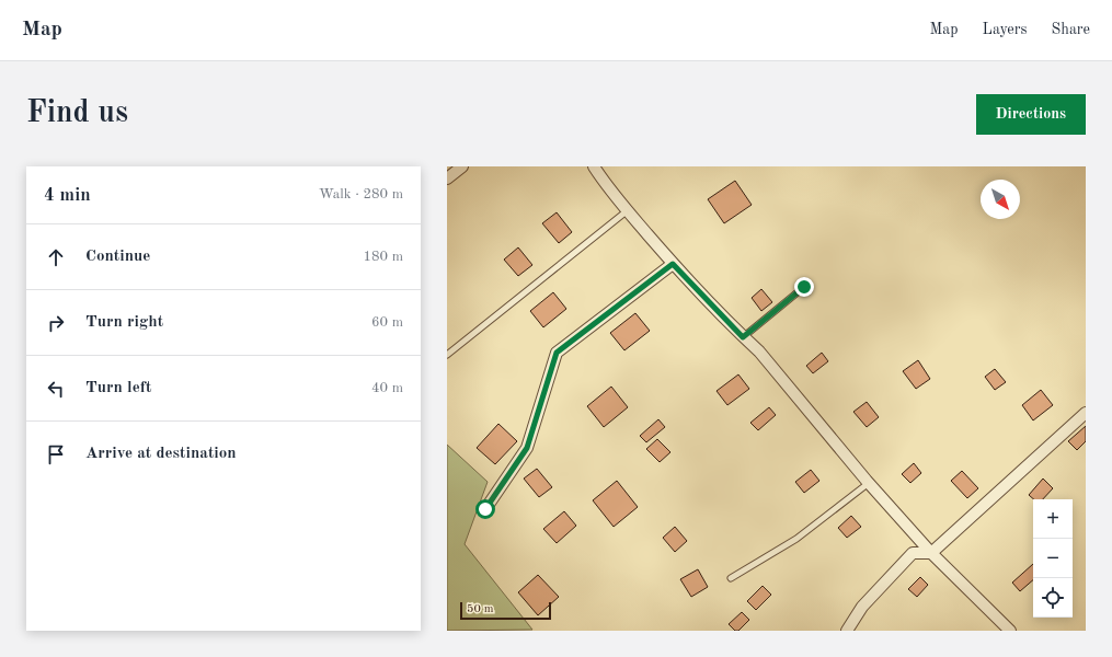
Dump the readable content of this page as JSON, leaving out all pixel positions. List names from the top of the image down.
{
  "scale_bar": "50 m",
  "north": "bottom right",
  "page": {
    "header": "Map",
    "nav": ["Map", "Layers", "Share"],
    "buttons": "Directions",
    "title": "Find us",
    "heading": ["4 min", "Walk · 280 m"],
    "list": [
      ["Continue", "180 m"],
      ["Turn right", "60 m"],
      ["Turn left", "40 m"],
      "Arrive at destination"
    ],
    "map_buttons": ["+", "−"],
    "scale": "50 m"
  }
}
